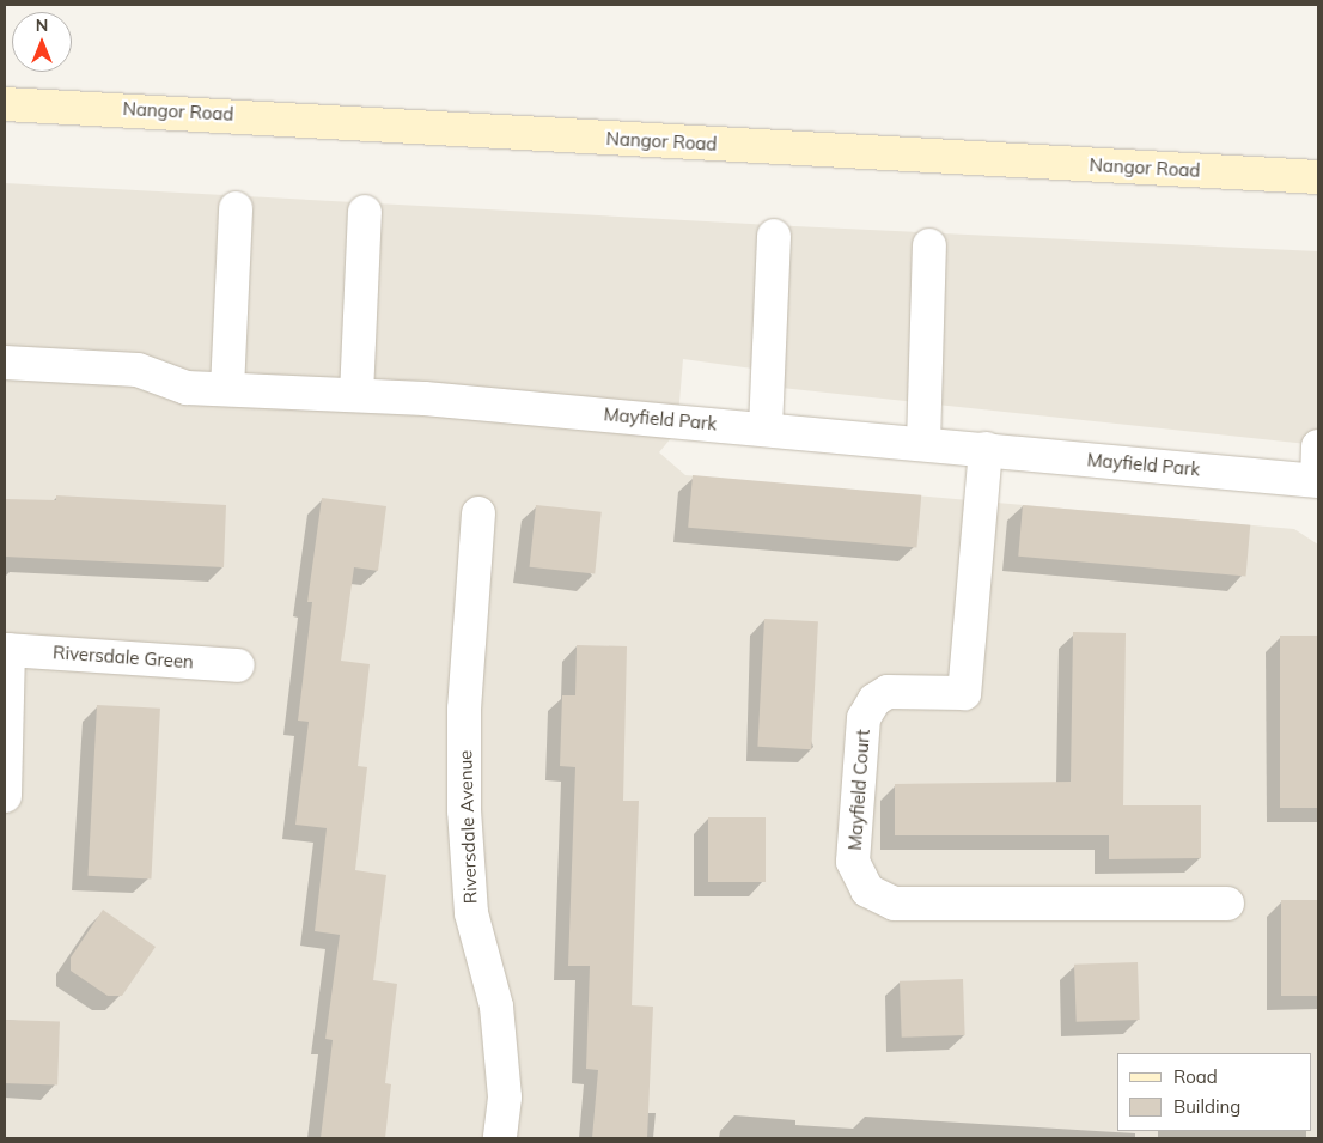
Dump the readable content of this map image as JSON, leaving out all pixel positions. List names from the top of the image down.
{
  "streets": {
    "main road": ["Nangor Road"],
    "street": [
      "Mayfield Park",
      "Riversdale Green",
      "Mayfield Court",
      "Riversdale Avenue"
    ]
  },
  "crossings": [
    ["Mayfield Park", "Mayfield Court"]
  ],
  "legend": ["Road", "Building"],
  "north": "top"
}
